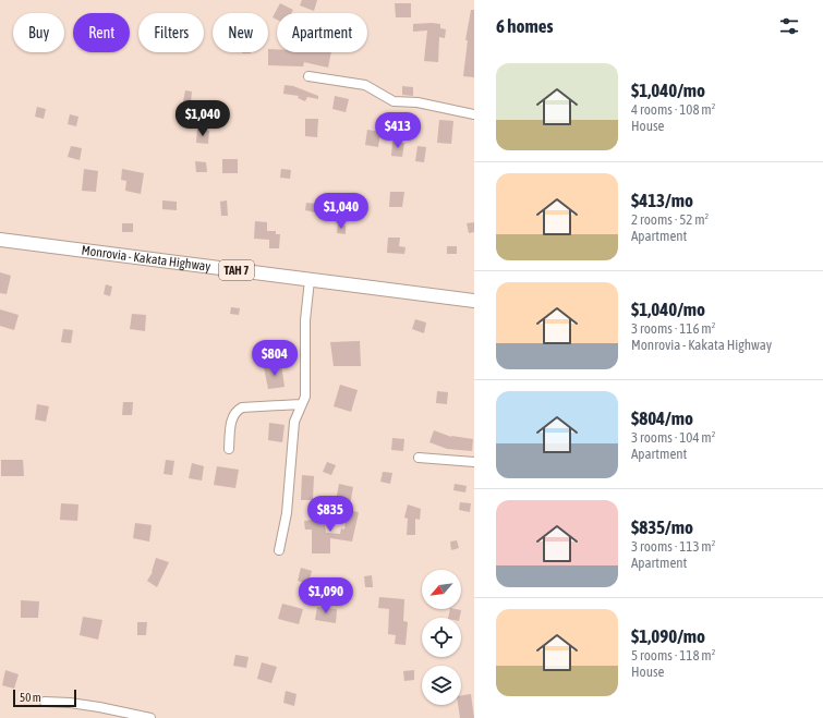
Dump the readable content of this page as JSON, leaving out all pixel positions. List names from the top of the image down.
{
  "streets": {
    "highway": ["Monrovia - Kakata Highway", "TAH 7"]
  },
  "scale_bar": "50 m",
  "north": "bottom left",
  "page": {
    "heading": "6 homes",
    "chip": [
      "Buy",
      "Rent",
      "Filters",
      "New",
      "Apartment"
    ],
    "list": [
      {
        "name": "$1,040/mo",
        "note": "4 rooms · 108 m² · House"
      },
      {
        "name": "$413/mo",
        "note": "2 rooms · 52 m² · Apartment"
      },
      {
        "name": "$1,040/mo",
        "note": "3 rooms · 116 m² · Monrovia - Kakata Highway"
      },
      {
        "name": "$804/mo",
        "note": "3 rooms · 104 m² · Apartment"
      },
      {
        "name": "$835/mo",
        "note": "3 rooms · 113 m² · Apartment"
      },
      {
        "name": "$1,090/mo",
        "note": "5 rooms · 118 m² · House"
      }
    ],
    "price": [
      "$1,040",
      "$413",
      "$1,040",
      "$804",
      "$835",
      "$1,090"
    ],
    "scale": "50 m"
  }
}
